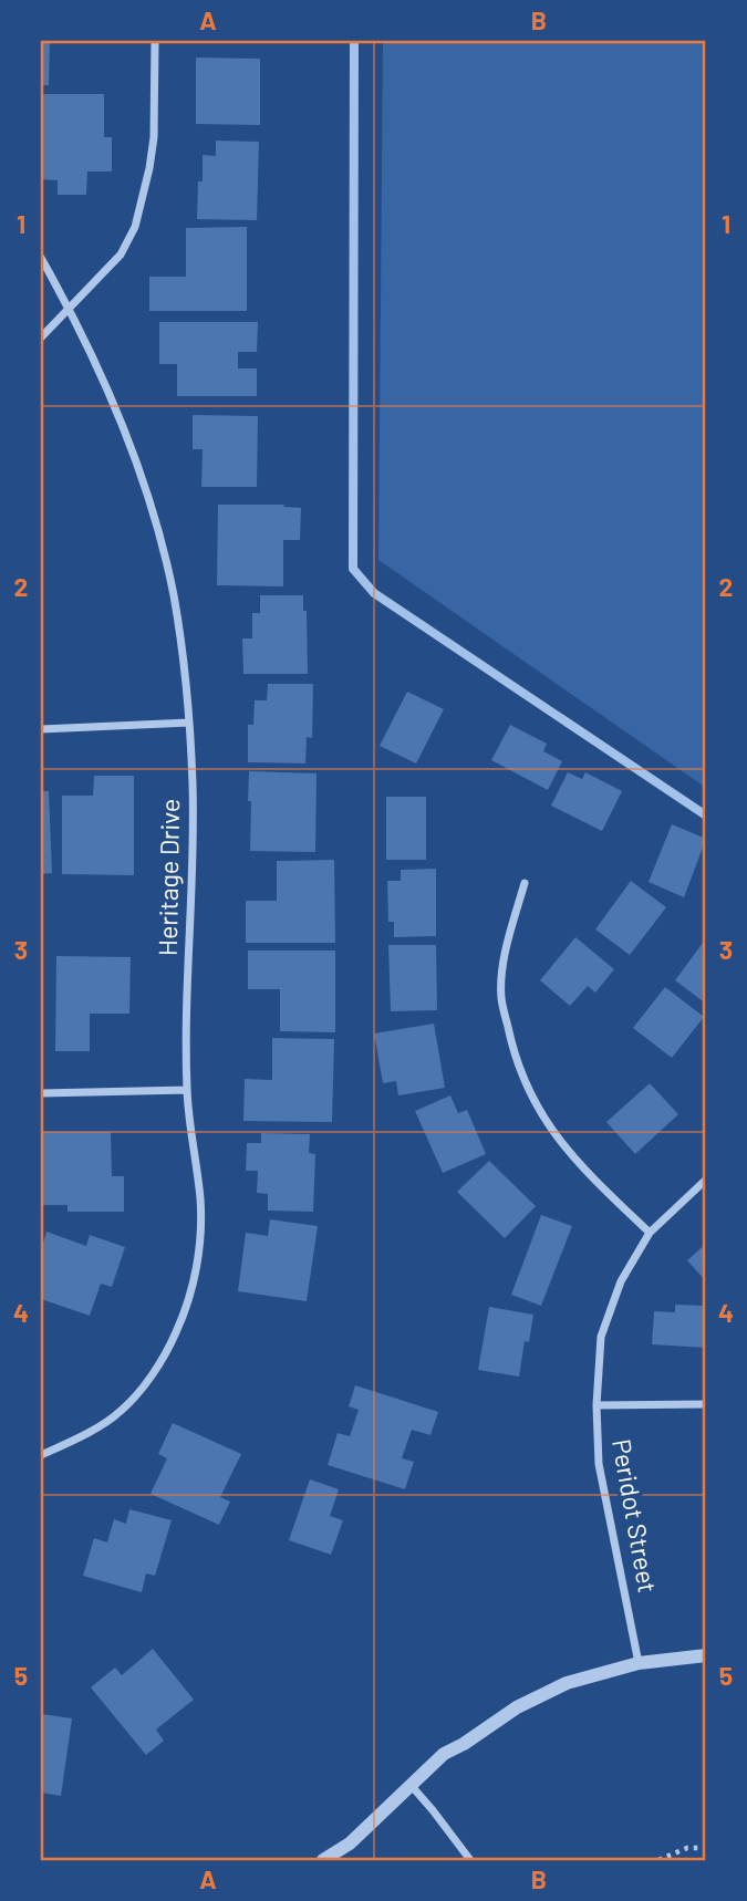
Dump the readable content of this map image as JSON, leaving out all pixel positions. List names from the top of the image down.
{
  "streets": {
    "street": ["Heritage Drive", "Peridot Street"]
  },
  "grid": {
    "columns": ["A", "B"],
    "rows": [
      "1",
      "2",
      "3",
      "4",
      "5"
    ]
  }
}
